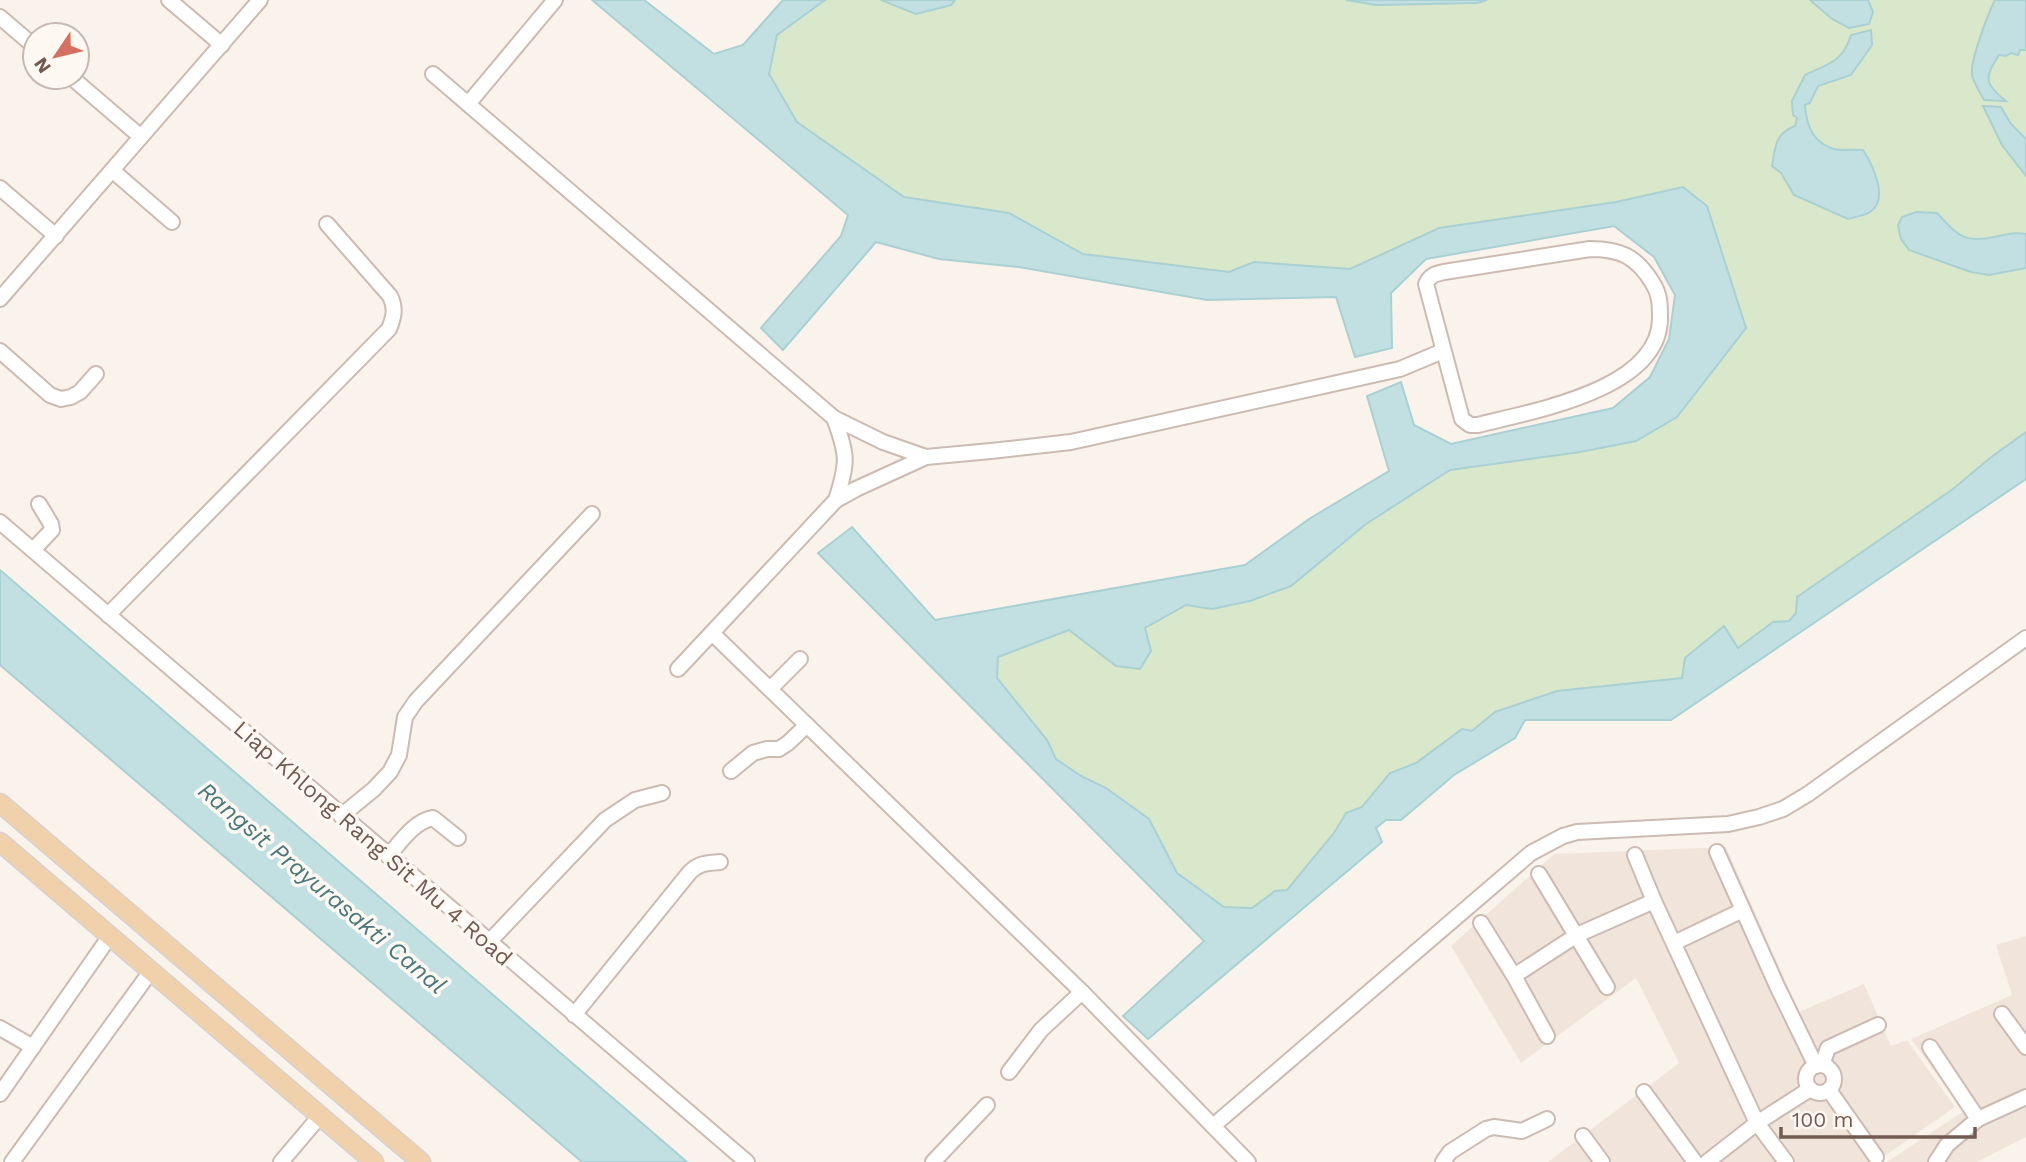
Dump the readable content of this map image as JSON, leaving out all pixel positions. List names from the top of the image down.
{
  "streets": {
    "street": ["Liap Khlong Rang Sit Mu 4 Road"]
  },
  "water": ["Rangsit Prayurasakti Canal"],
  "scale_bar": "100 m",
  "north": "bottom left"
}
